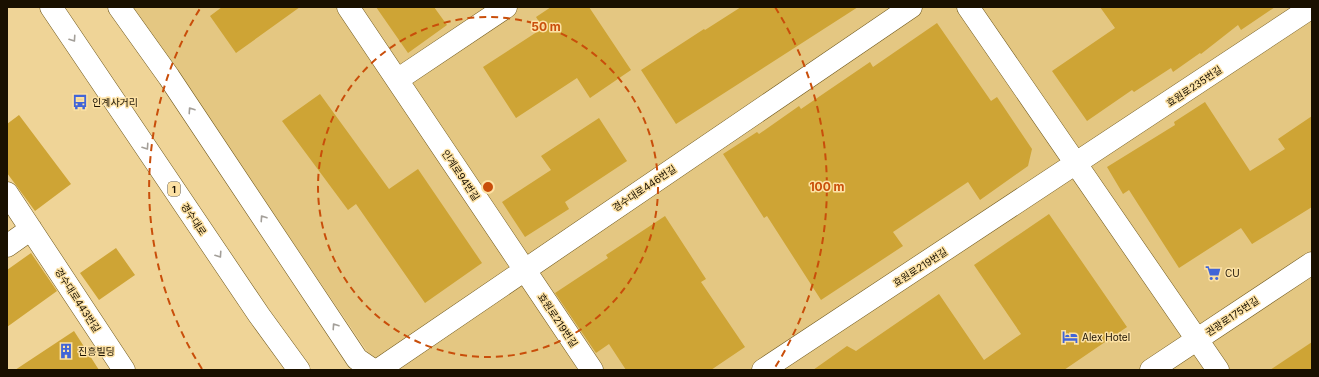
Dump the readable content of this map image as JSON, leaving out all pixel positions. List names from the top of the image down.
{
  "streets": {
    "street": [
      "효원로235번길",
      "인계로94번길",
      "경수대로446번길",
      "1",
      "경수대로",
      "효원로219번길",
      "경수대로443번길",
      "권광로175번길"
    ]
  },
  "crossings": [
    ["효원로235번길", "효원로219번길"],
    ["인계로94번길", "경수대로446번길"],
    ["인계로94번길", "효원로219번길"],
    ["경수대로446번길", "효원로219번길"]
  ],
  "places": {
    "bus stop": ["인계사거리"],
    "supermarket": ["CU"],
    "hotel": ["Alex Hotel"],
    "building": ["진흥빌딩"]
  },
  "rings": ["50 m", "100 m"]
}
